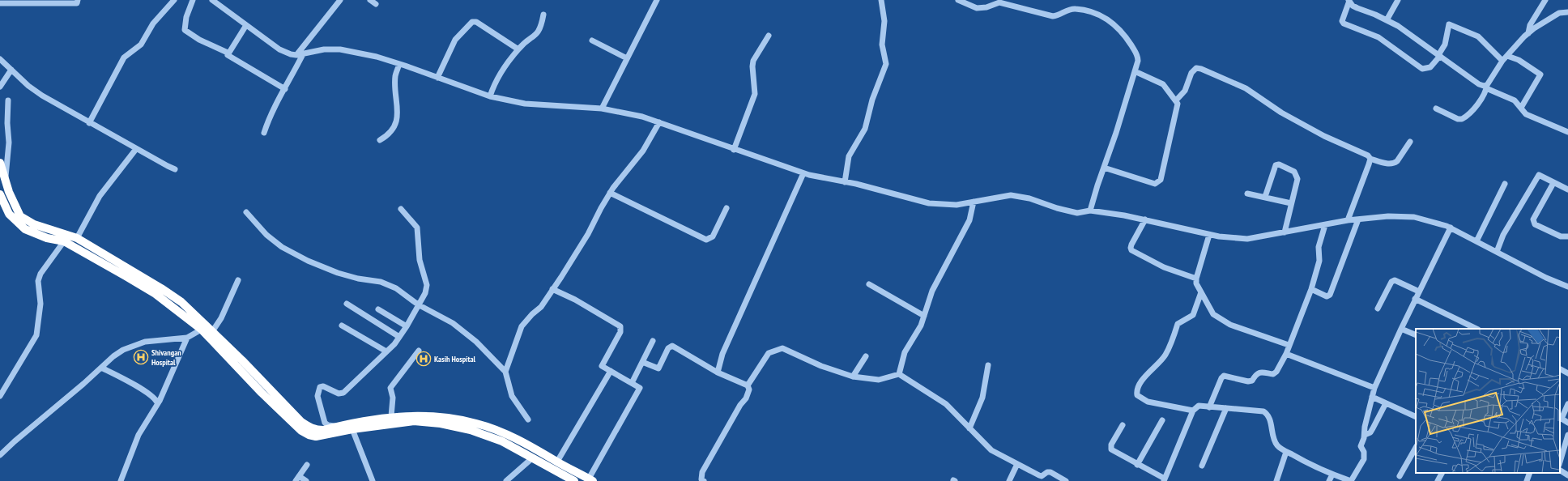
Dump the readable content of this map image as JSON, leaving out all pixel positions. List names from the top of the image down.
{
  "places": {
    "hospital": ["Shivangan Hospital", "Kasih Hospital"]
  }
}
